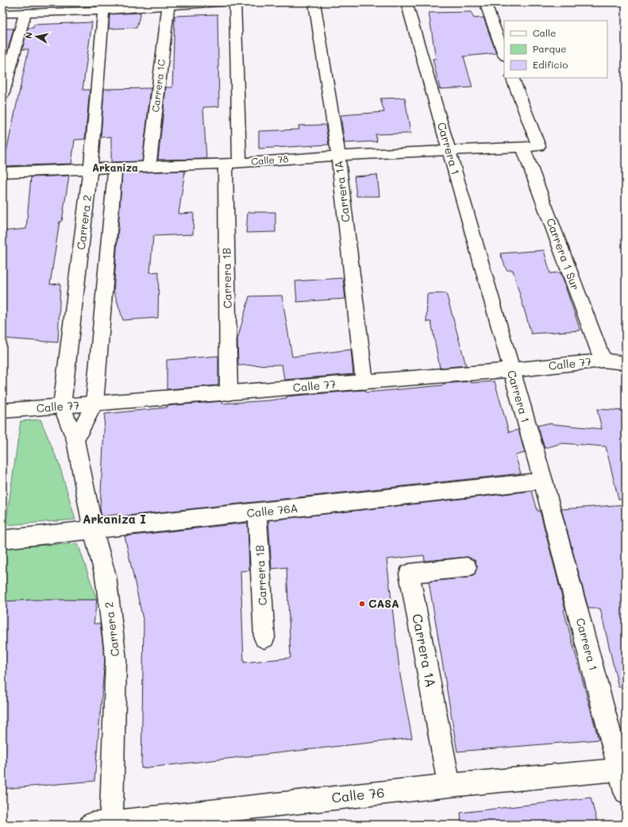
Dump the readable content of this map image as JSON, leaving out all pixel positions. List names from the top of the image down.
{
  "streets": {
    "street": [
      "Carrera 1C",
      "Carrera 1",
      "Calle 78",
      "Carrera 1A",
      "Carrera 2",
      "Carrera 1 Sur",
      "Carrera 1B",
      "Calle 77",
      "Calle 76A",
      "Calle 76"
    ]
  },
  "crossings": [
    ["Carrera 1C", "Calle 78"],
    ["Carrera 1", "Calle 78"],
    ["Carrera 1", "Calle 77"],
    ["Carrera 1", "Calle 76A"],
    ["Carrera 1", "Calle 76"],
    ["Calle 78", "Carrera 1A"],
    ["Calle 78", "Carrera 2"],
    ["Calle 78", "Carrera 1 Sur"],
    ["Calle 78", "Carrera 1B"],
    ["Carrera 1A", "Calle 77"],
    ["Carrera 1A", "Calle 76"],
    ["Carrera 2", "Calle 77"],
    ["Carrera 2", "Calle 76A"],
    ["Carrera 2", "Calle 76"],
    ["Carrera 1 Sur", "Calle 77"],
    ["Carrera 1B", "Calle 77"],
    ["Carrera 1B", "Calle 76A"]
  ],
  "districts": ["Arkaniza", "Arkaniza I"],
  "places": ["CASA"],
  "legend": ["Calle", "Parque", "Edificio"],
  "north": "left"
}
